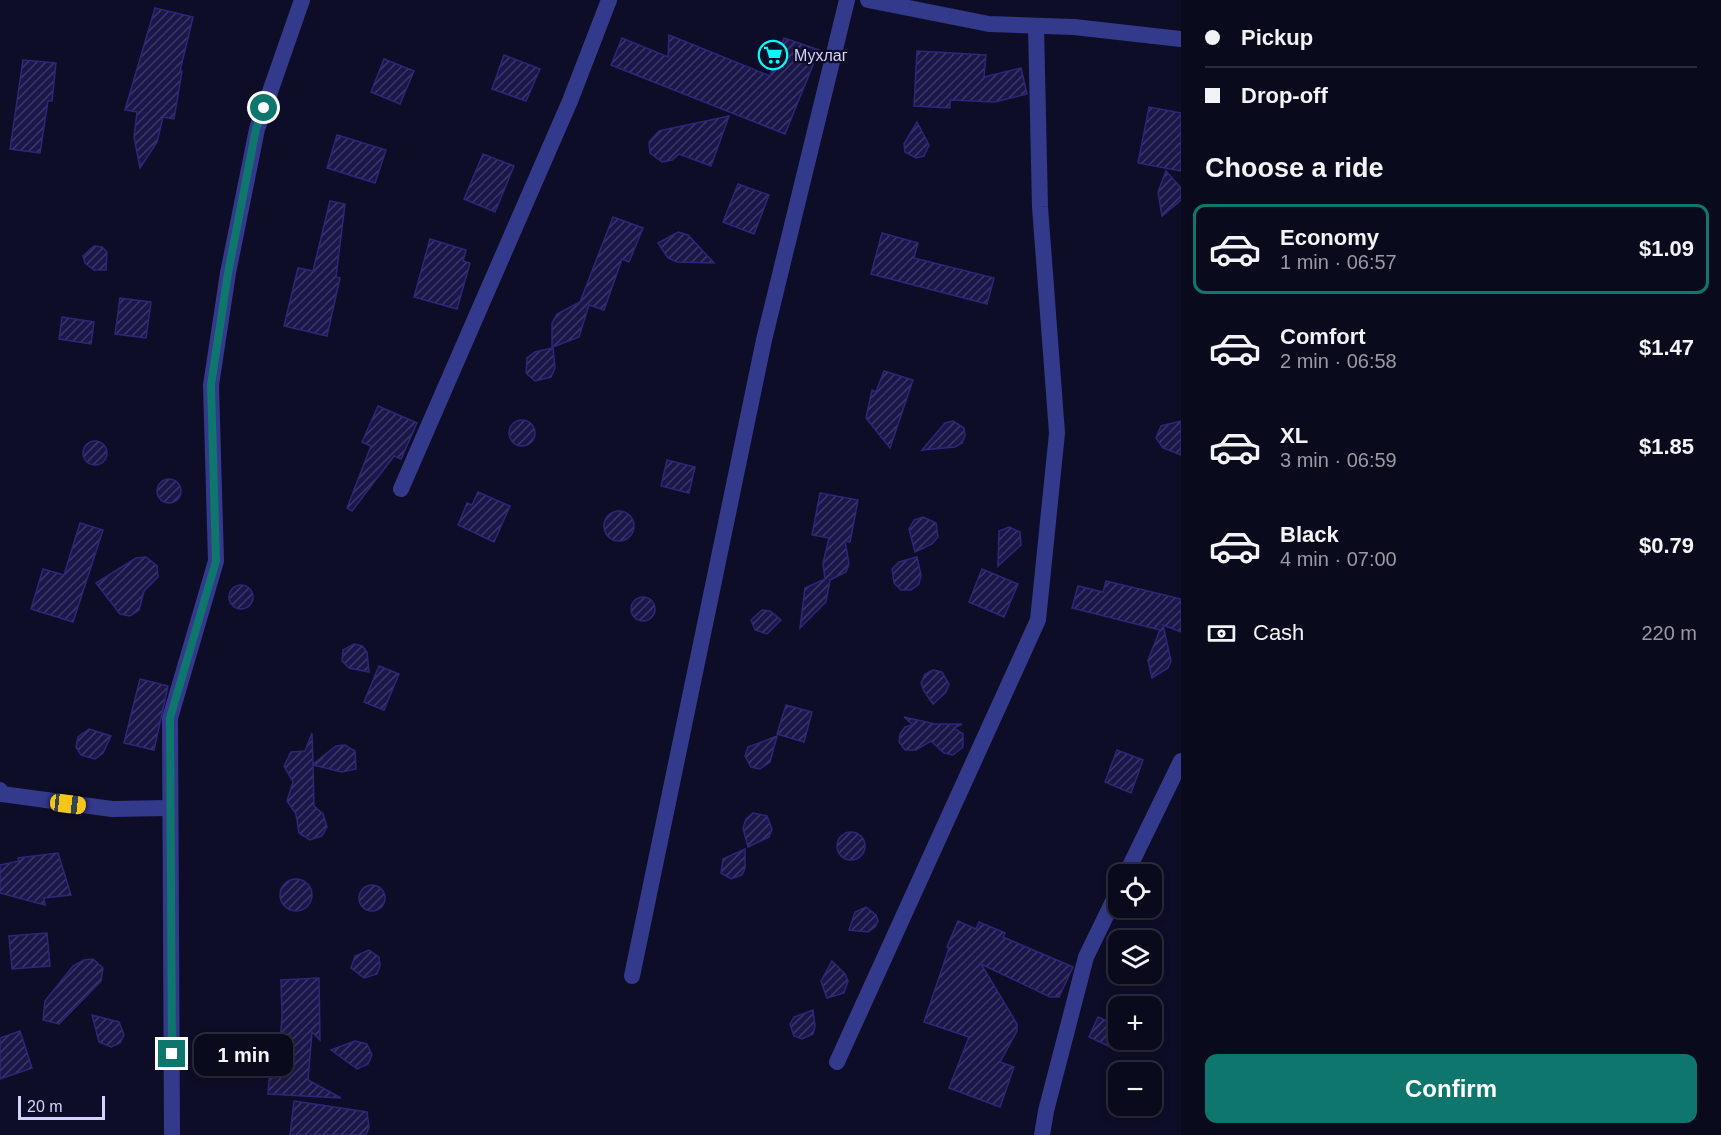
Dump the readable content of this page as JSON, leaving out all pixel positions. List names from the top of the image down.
{
  "places": {
    "supermarket": ["Мухлаг"]
  },
  "scale_bar": "20 m",
  "page": {
    "banner": ["Pickup", "Drop-off"],
    "heading": "Choose a ride",
    "list": [
      {
        "name": "Economy",
        "note": "1 min · 06:57",
        "value": "$1.09"
      },
      {
        "name": "Comfort",
        "note": "2 min · 06:58",
        "value": "$1.47"
      },
      {
        "name": "XL",
        "note": "3 min · 06:59",
        "value": "$1.85"
      },
      {
        "name": "Black",
        "note": "4 min · 07:00",
        "value": "$0.79"
      }
    ],
    "pay": ["Cash", "220 m"],
    "map_buttons": ["+", "−"],
    "bubble": "1 min",
    "buttons": "Confirm",
    "scale": "20 m"
  }
}
